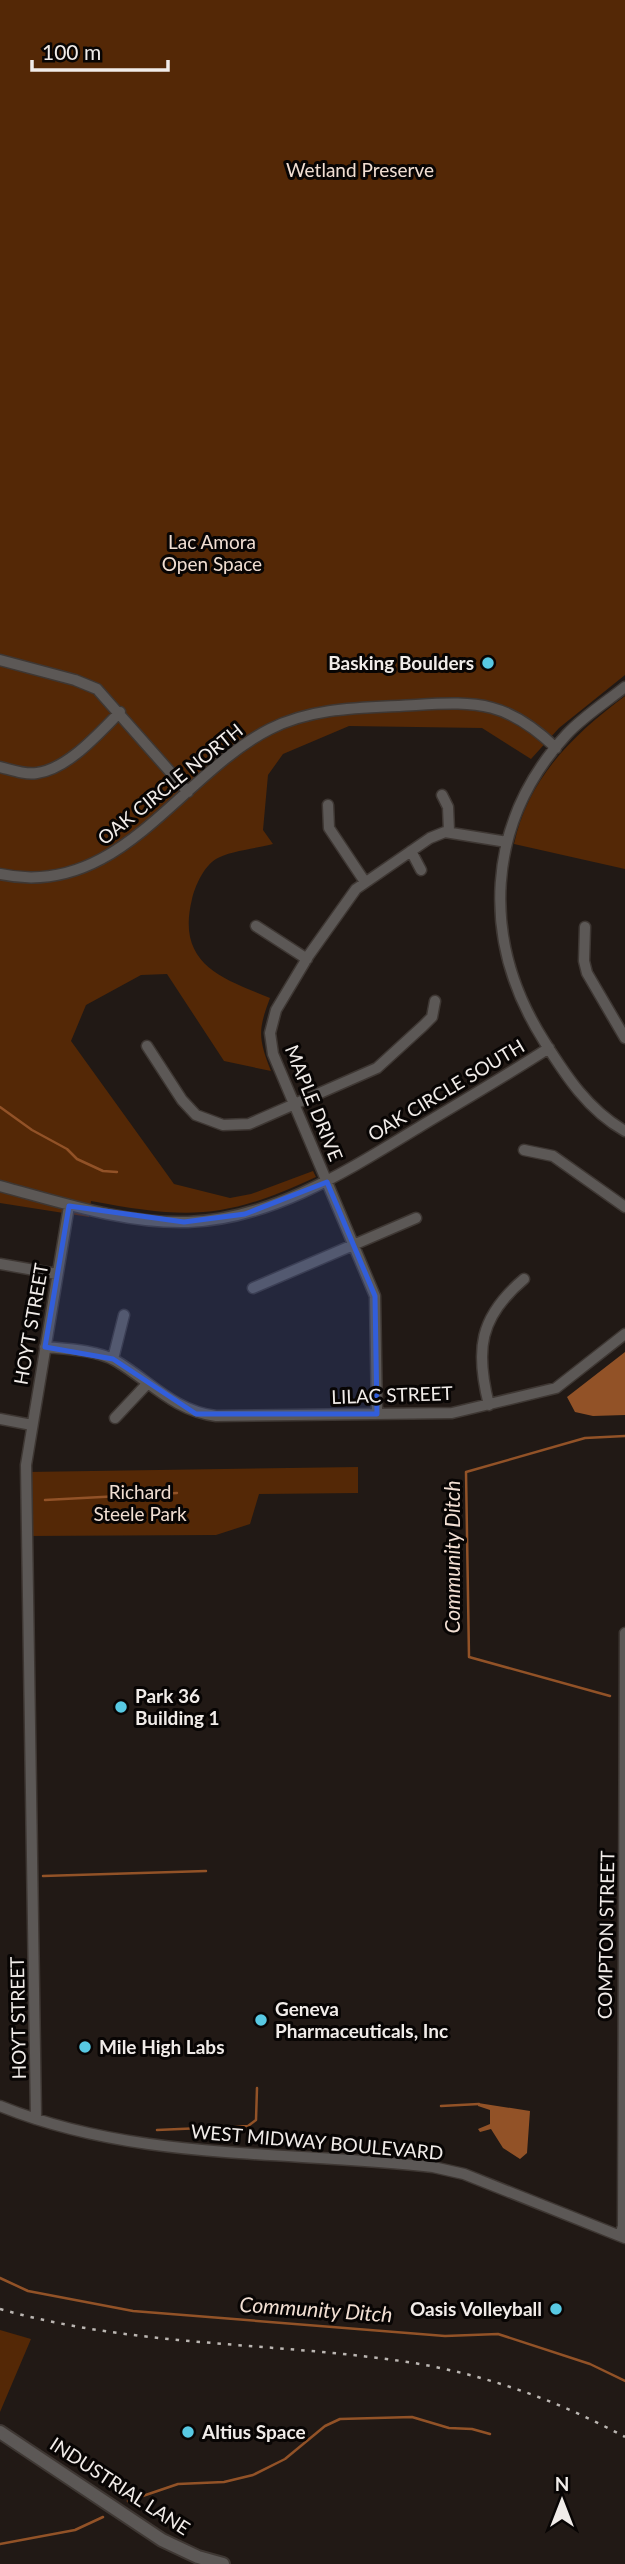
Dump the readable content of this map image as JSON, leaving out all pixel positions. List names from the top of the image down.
{
  "streets": {
    "street": [
      "OAK CIRCLE NORTH",
      "OAK CIRCLE SOUTH",
      "MAPLE DRIVE",
      "HOYT STREET",
      "LILAC STREET",
      "COMPTON STREET",
      "WEST MIDWAY BOULEVARD",
      "INDUSTRIAL LANE"
    ]
  },
  "crossings": [
    ["OAK CIRCLE SOUTH", "MAPLE DRIVE"],
    ["OAK CIRCLE SOUTH", "HOYT STREET"],
    ["MAPLE DRIVE", "LILAC STREET"],
    ["HOYT STREET", "LILAC STREET"],
    ["HOYT STREET", "WEST MIDWAY BOULEVARD"],
    ["COMPTON STREET", "WEST MIDWAY BOULEVARD"]
  ],
  "water": ["Community Ditch"],
  "parks": ["Wetland Preserve", "Lac Amora Open Space", "Richard Steele Park"],
  "places": [
    "Basking Boulders",
    "Park 36 Building 1",
    "Geneva Pharmaceuticals, Inc",
    "Mile High Labs",
    "Oasis Volleyball",
    "Altius Space"
  ],
  "scale_bar": "100 m",
  "north": "top"
}
